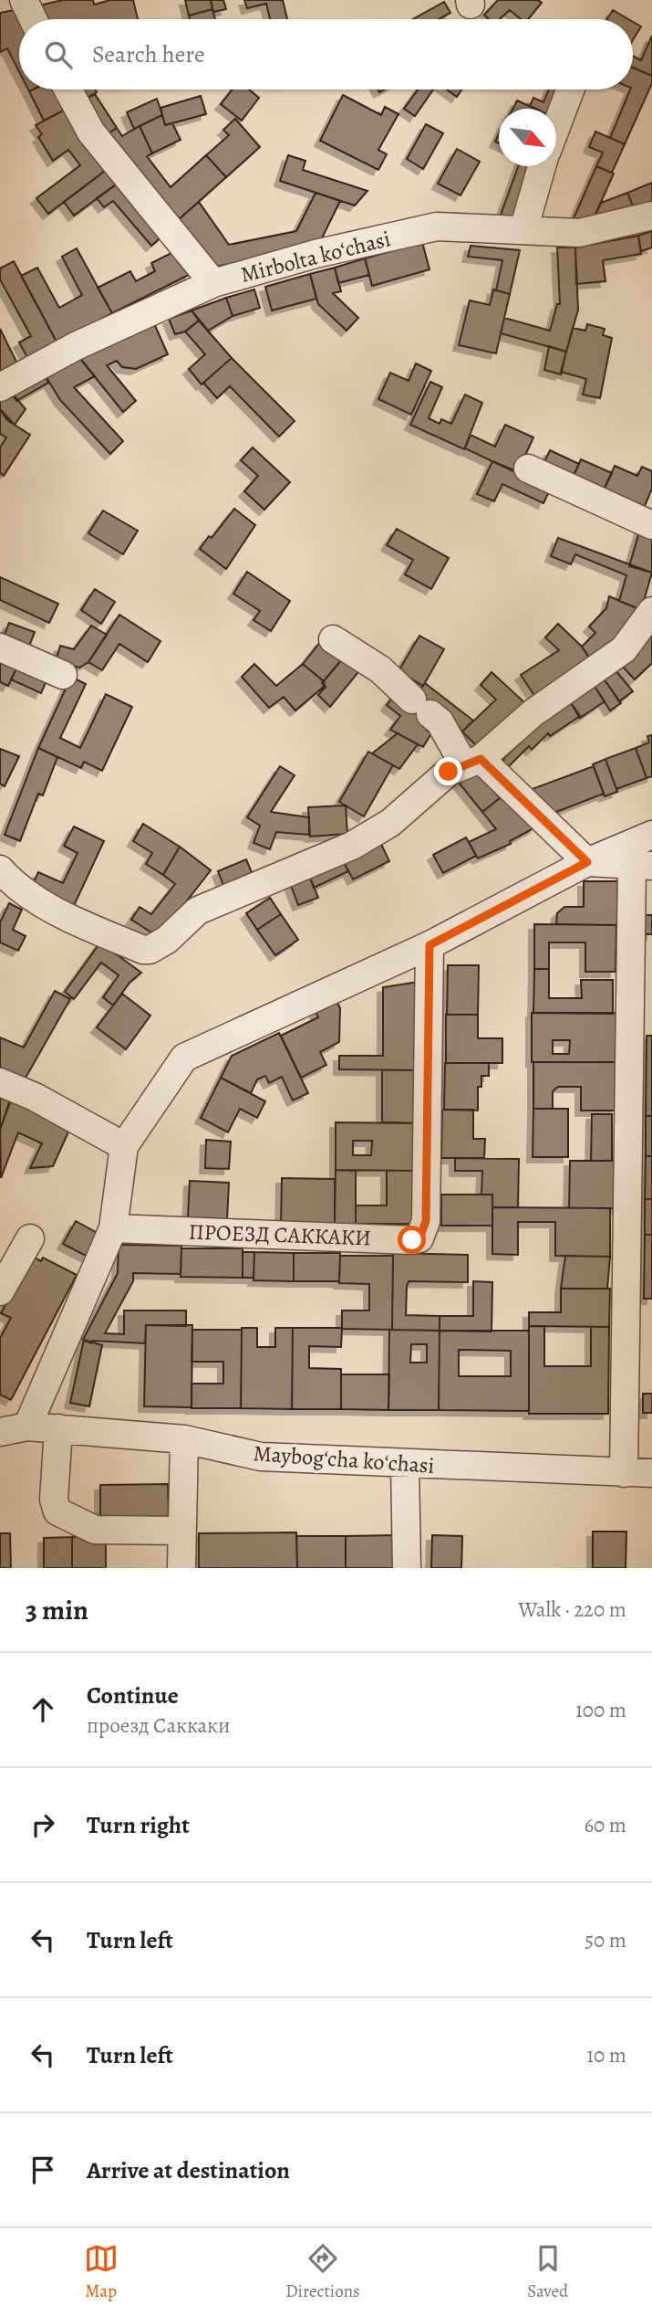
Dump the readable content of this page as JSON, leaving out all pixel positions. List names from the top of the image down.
{
  "streets": {
    "street": ["Mirbolta koʻchasi", "ПРОЕЗД САККАКИ", "Maybogʻcha koʻchasi"]
  },
  "north": "bottom right",
  "page": {
    "search": "Search here",
    "heading": ["3 min", "Walk · 220 m"],
    "list": [
      ["Continue", "проезд Саккаки", "100 m"],
      ["Turn right", "60 m"],
      ["Turn left", "50 m"],
      ["Turn left", "10 m"],
      "Arrive at destination"
    ],
    "nav": ["Map", "Directions", "Saved"]
  }
}
